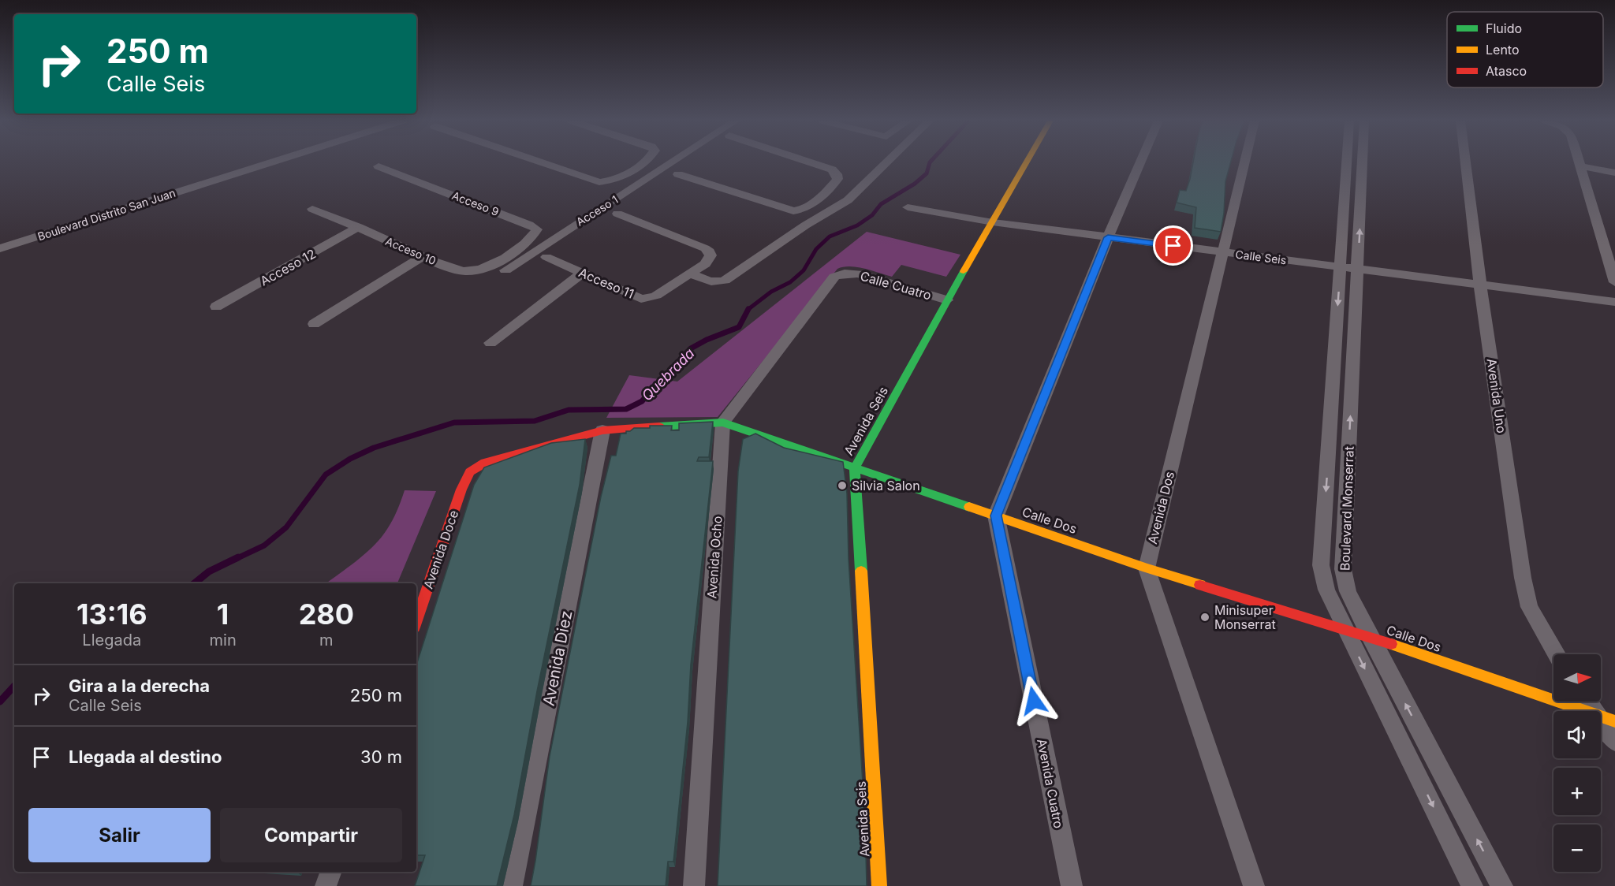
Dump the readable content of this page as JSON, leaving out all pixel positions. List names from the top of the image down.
{
  "streets": {
    "street": [
      "Acceso 9",
      "Acceso 1",
      "Boulevard Distrito San Juan",
      "Acceso 10",
      "Calle Seis",
      "Acceso 12",
      "Acceso 11",
      "Calle Cuatro",
      "Avenida Uno",
      "Avenida Seis",
      "Avenida Dos",
      "Boulevard Monserrat",
      "Calle Dos",
      "Avenida Doce",
      "Avenida Ocho",
      "Avenida Diez",
      "Avenida Cuatro"
    ]
  },
  "crossings": [
    ["Acceso 9", "Acceso 10"],
    ["Acceso 10", "Acceso 12"],
    ["Calle Seis", "Avenida Uno"],
    ["Calle Seis", "Avenida Seis"],
    ["Calle Seis", "Avenida Dos"],
    ["Calle Seis", "Boulevard Monserrat"],
    ["Calle Cuatro", "Avenida Seis"],
    ["Calle Cuatro", "Calle Dos"],
    ["Calle Cuatro", "Avenida Ocho"],
    ["Avenida Seis", "Calle Dos"],
    ["Avenida Dos", "Calle Dos"],
    ["Boulevard Monserrat", "Calle Dos"],
    ["Calle Dos", "Avenida Doce"],
    ["Calle Dos", "Avenida Ocho"],
    ["Calle Dos", "Avenida Diez"],
    ["Calle Dos", "Avenida Cuatro"]
  ],
  "water": ["Quebrada"],
  "places": ["Silvia Salon", "Minisuper Monserrat"],
  "legend": ["Fluido", "Lento", "Atasco"],
  "north": "right",
  "page": {
    "turn": ["250 m", "Calle Seis"],
    "eta": [
      "13:16",
      "Llegada",
      "1",
      "min",
      "280",
      "m"
    ],
    "map_buttons": ["+", "−"],
    "list": [
      {
        "name": "Gira a la derecha",
        "note": "Calle Seis",
        "value": "250 m"
      },
      {
        "name": "Llegada al destino",
        "value": "30 m"
      }
    ],
    "buttons": ["Salir", "Compartir"]
  }
}
